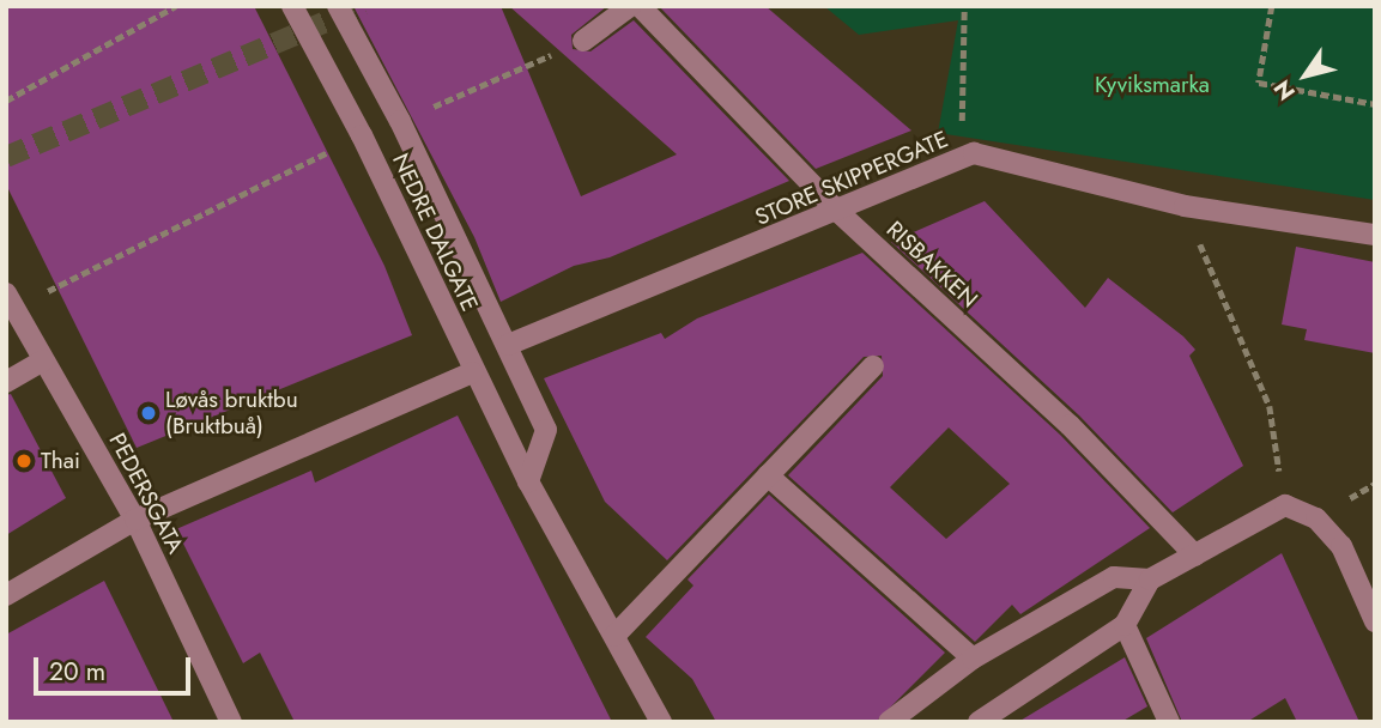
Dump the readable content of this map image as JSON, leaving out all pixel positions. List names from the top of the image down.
{
  "streets": {
    "street": [
      "STORE SKIPPERGATE",
      "NEDRE DALGATE",
      "RISBAKKEN",
      "PEDERSGATA"
    ]
  },
  "crossings": [
    ["STORE SKIPPERGATE", "NEDRE DALGATE"],
    ["STORE SKIPPERGATE", "RISBAKKEN"]
  ],
  "parks": ["Kyviksmarka"],
  "places": ["Løvås bruktbu (Bruktbuå)", "Thai"],
  "scale_bar": "20 m",
  "north": "bottom left"
}
